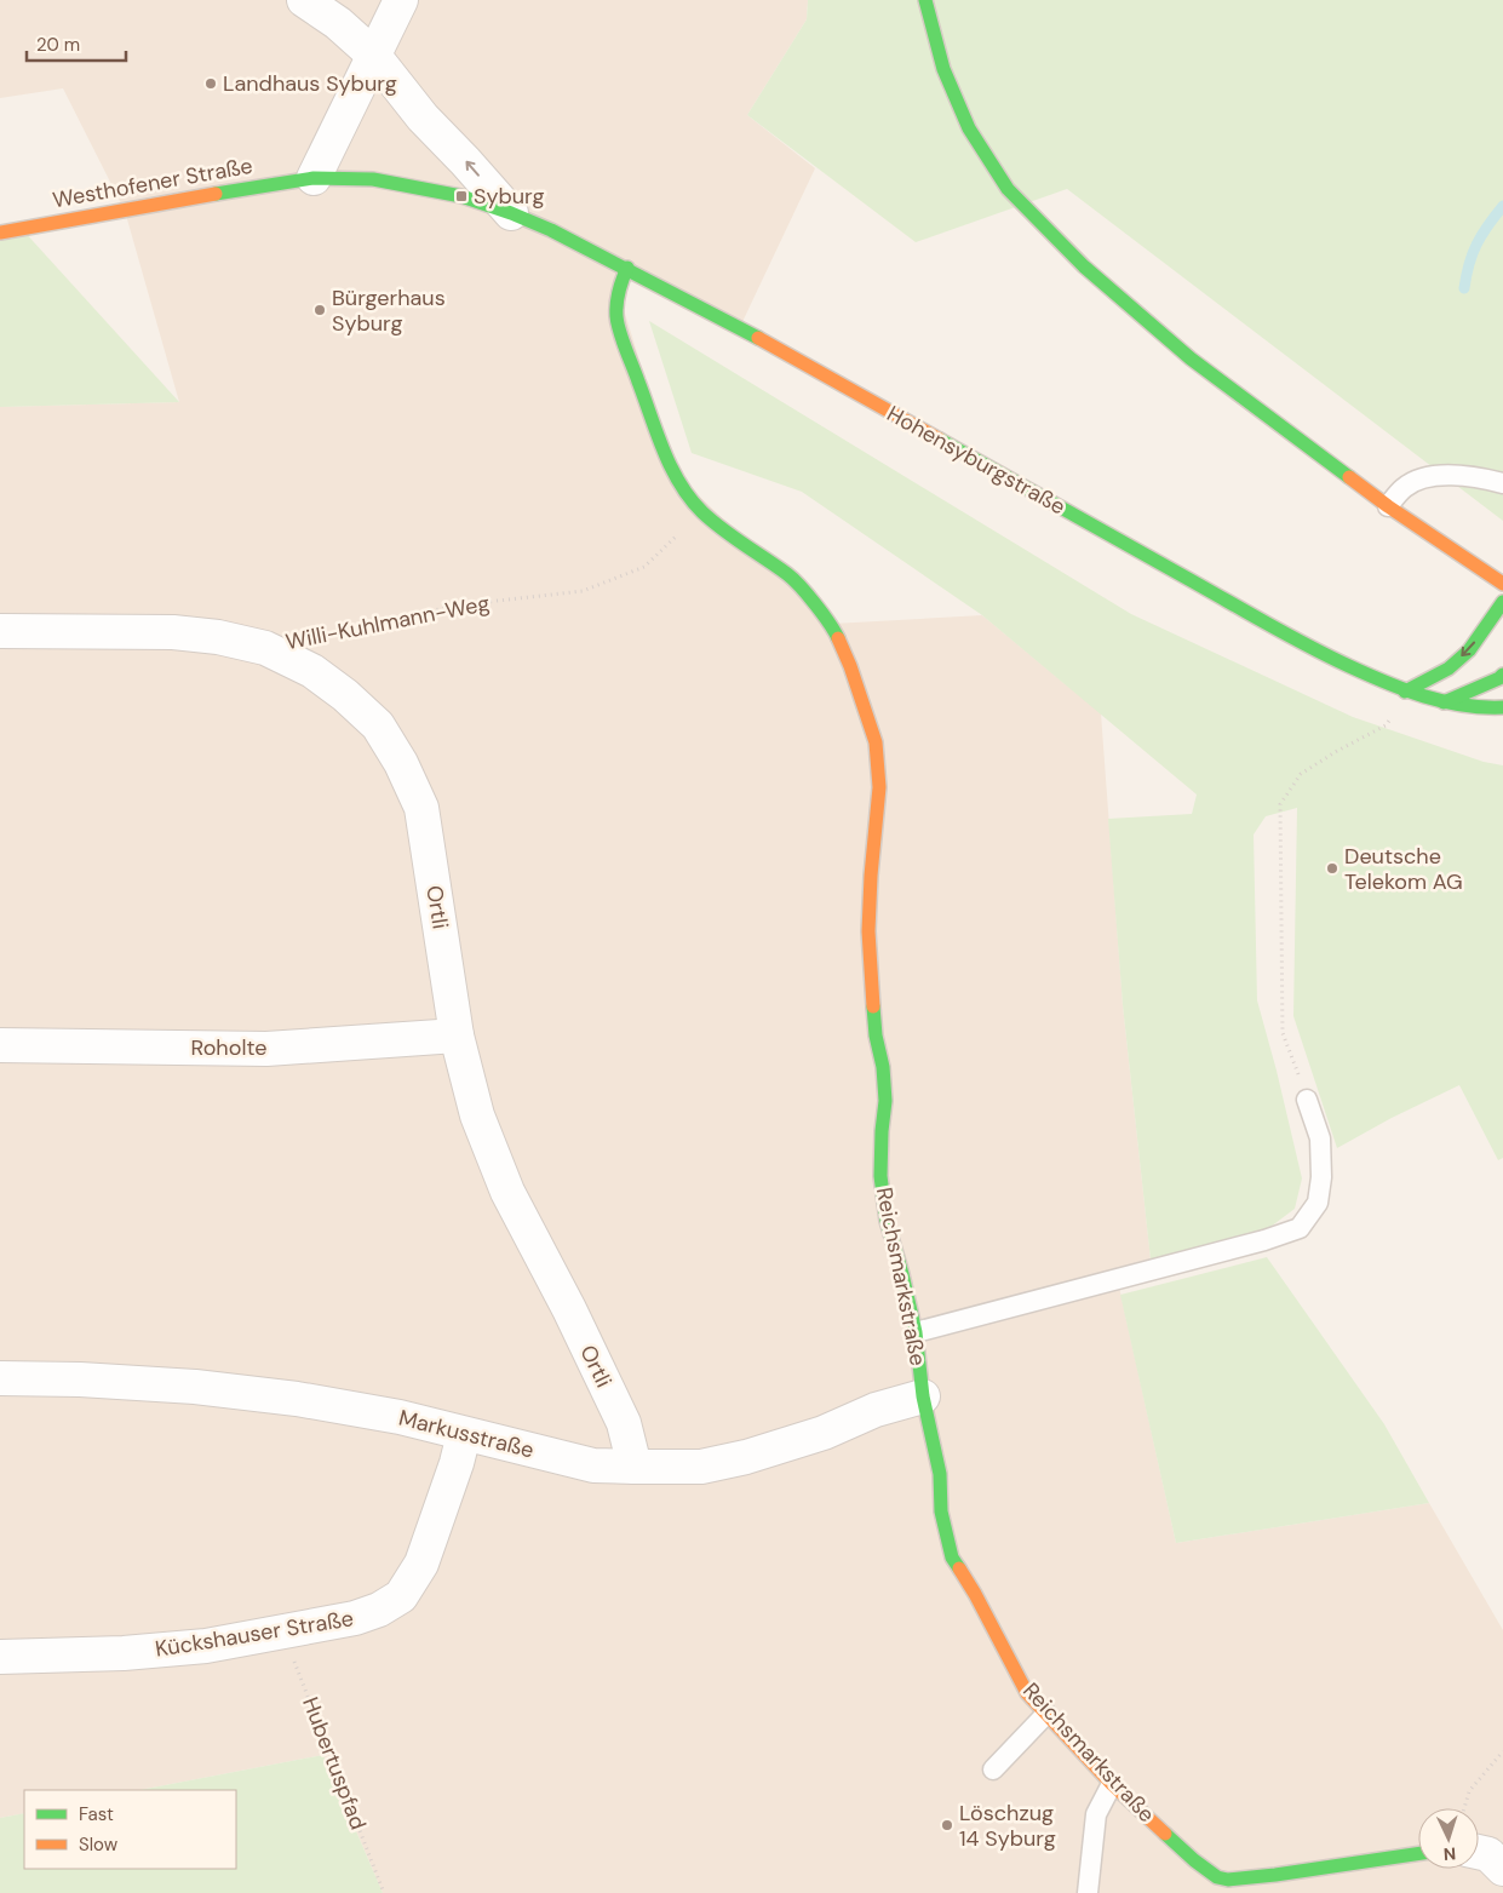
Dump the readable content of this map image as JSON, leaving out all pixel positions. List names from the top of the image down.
{
  "streets": {
    "street": [
      "Westhofener Straße",
      "Hohensyburgstraße",
      "Ortli",
      "Roholte",
      "Reichsmarkstraße",
      "Markusstraße",
      "Kückshauser Straße"
    ],
    "path": ["Willi-Kuhlmann-Weg", "Hubertuspfad"]
  },
  "crossings": [
    ["Westhofener Straße", "Hohensyburgstraße"],
    ["Hohensyburgstraße", "Reichsmarkstraße"],
    ["Willi-Kuhlmann-Weg", "Ortli"],
    ["Willi-Kuhlmann-Weg", "Reichsmarkstraße"],
    ["Ortli", "Roholte"],
    ["Ortli", "Markusstraße"],
    ["Reichsmarkstraße", "Markusstraße"],
    ["Markusstraße", "Kückshauser Straße"],
    ["Kückshauser Straße", "Hubertuspfad"]
  ],
  "places": {
    "other": [
      "Landhaus Syburg",
      "Bürgerhaus Syburg",
      "Deutsche Telekom AG",
      "Löschzug 14 Syburg"
    ],
    "transit": ["Syburg"]
  },
  "legend": ["Fast", "Slow"],
  "scale_bar": "20 m",
  "north": "bottom"
}
